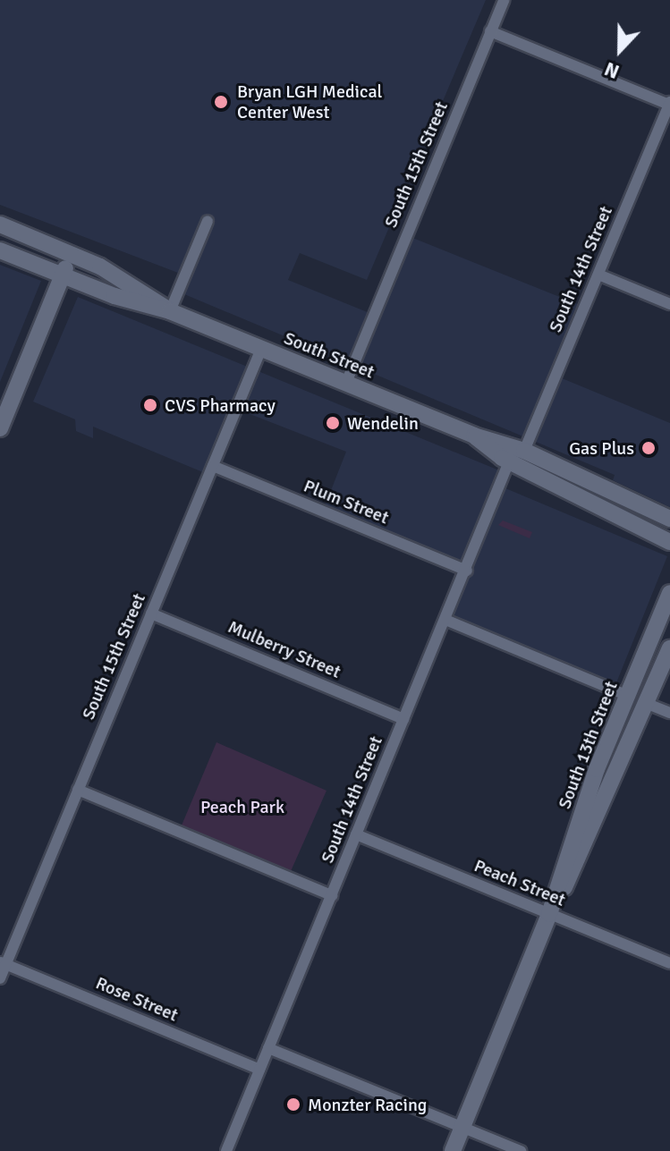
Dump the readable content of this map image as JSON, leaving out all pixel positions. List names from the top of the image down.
{
  "streets": {
    "main road": ["South Street", "South 13th Street"],
    "street": [
      "South 15th Street",
      "South 14th Street",
      "Plum Street",
      "Mulberry Street",
      "Peach Street",
      "Rose Street"
    ]
  },
  "crossings": [
    ["South 15th Street", "South Street"],
    ["South 15th Street", "Plum Street"],
    ["South 15th Street", "Mulberry Street"],
    ["South 15th Street", "Rose Street"],
    ["South 14th Street", "South Street"],
    ["South 14th Street", "Plum Street"],
    ["South 14th Street", "Mulberry Street"],
    ["South 14th Street", "Peach Street"],
    ["South 14th Street", "Rose Street"],
    ["South 13th Street", "Peach Street"]
  ],
  "parks": ["Peach Park"],
  "places": [
    "Bryan LGH Medical Center West",
    "CVS Pharmacy",
    "Wendelin",
    "Gas Plus",
    "Monzter Racing"
  ],
  "north": "bottom"
}
